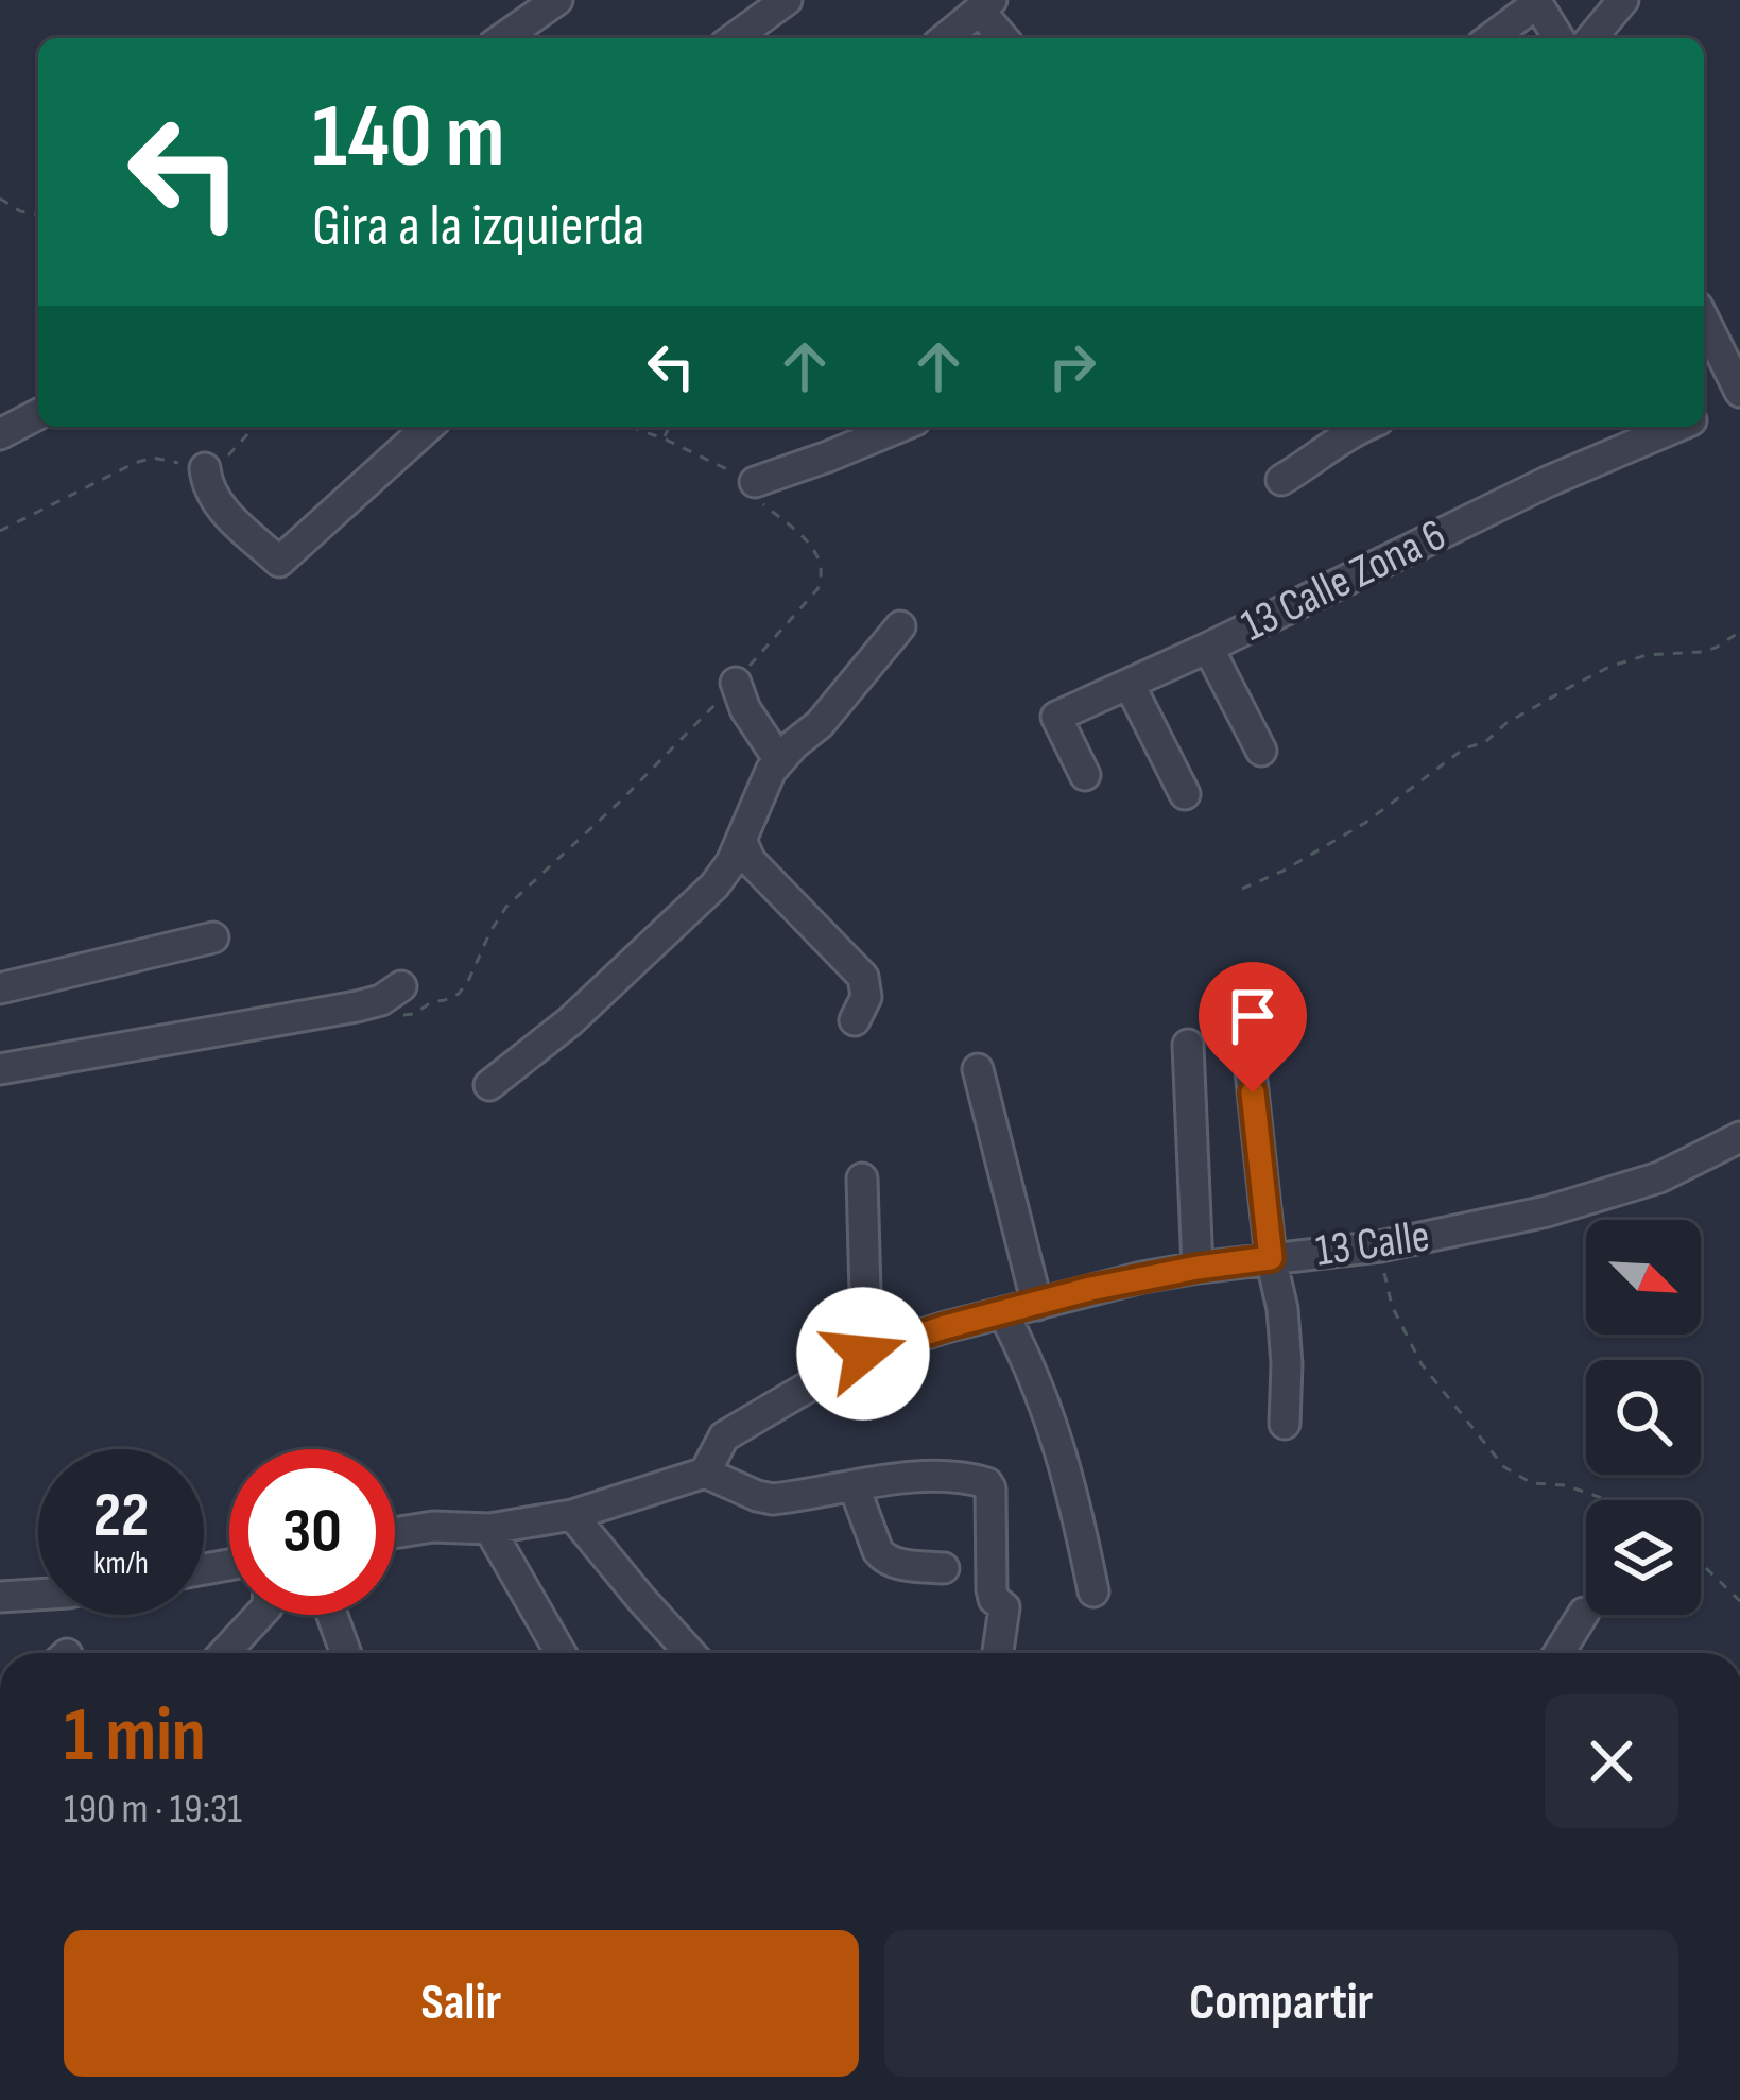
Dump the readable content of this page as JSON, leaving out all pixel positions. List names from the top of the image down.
{
  "streets": {
    "street": ["13 Calle Zona 6", "13 Calle"]
  },
  "north": "bottom right",
  "page": {
    "turn": ["140 m", "Gira a la izquierda"],
    "speed": "22 km/h",
    "limit": "30",
    "heading": ["1 min", "190 m · 19:31"],
    "buttons": ["Salir", "Compartir"]
  }
}
